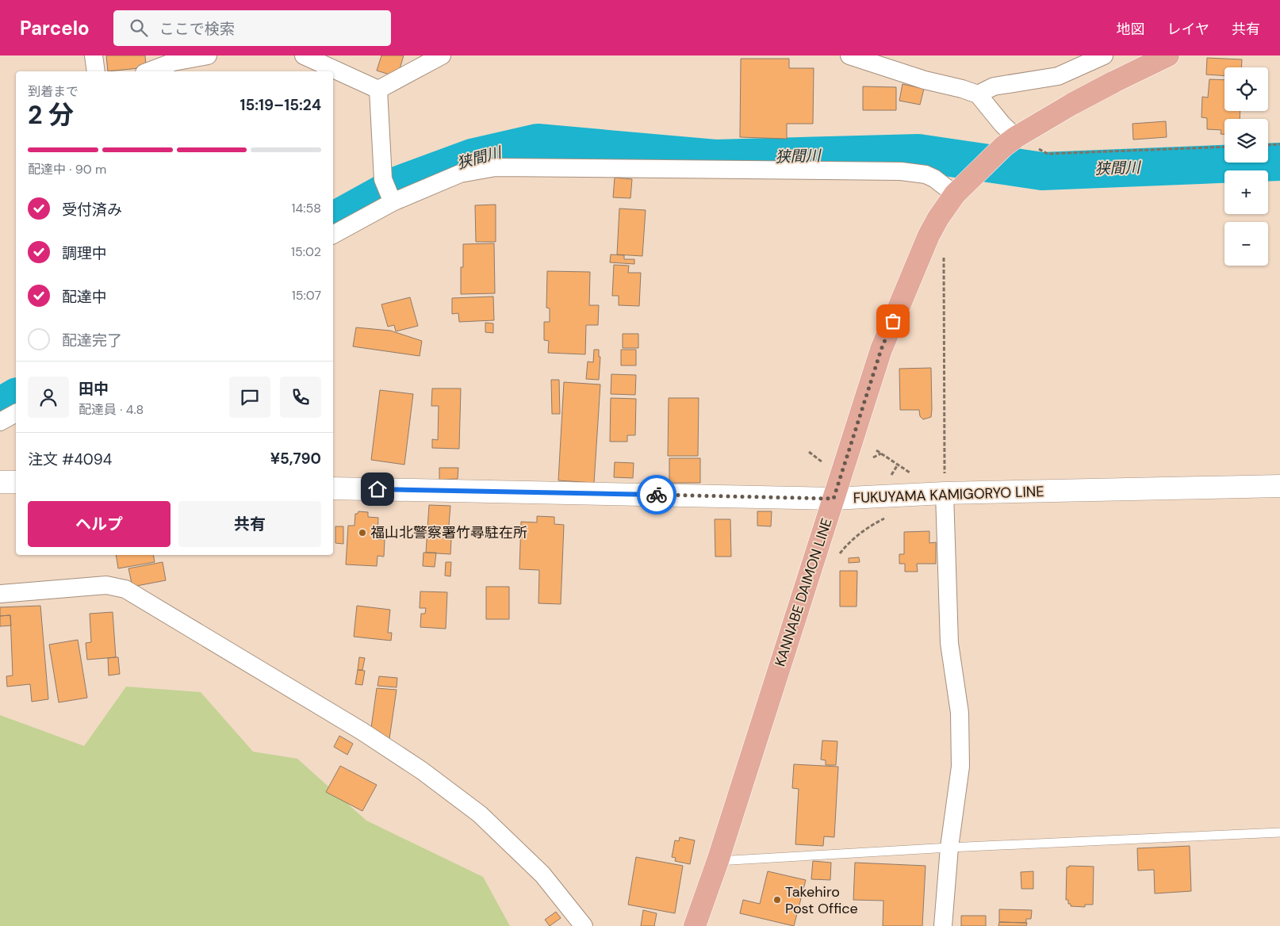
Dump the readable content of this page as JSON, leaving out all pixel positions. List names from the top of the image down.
{
  "streets": {
    "main road": ["FUKUYAMA KAMIGORYO LINE", "KANNABE DAIMON LINE"]
  },
  "crossings": [
    ["FUKUYAMA KAMIGORYO LINE", "KANNABE DAIMON LINE"]
  ],
  "water": ["狭間川"],
  "places": ["福山北警察署竹尋駐在所", "Takehiro Post Office"],
  "page": {
    "header": "Parcelo",
    "search": "ここで検索",
    "nav": ["地図", "レイヤ", "共有"],
    "map_buttons": ["+", "−"],
    "heading": ["2 分", "到着まで", "15:19–15:24"],
    "panel": [
      "田中",
      "配達員 · 4.8",
      "注文 #4094",
      "¥5,790"
    ],
    "bar": "配達中 · 90 m",
    "list": [
      ["受付済み", "14:58"],
      ["調理中", "15:02"],
      ["配達中", "15:07"],
      "配達完了"
    ],
    "buttons": ["ヘルプ", "共有"]
  }
}
